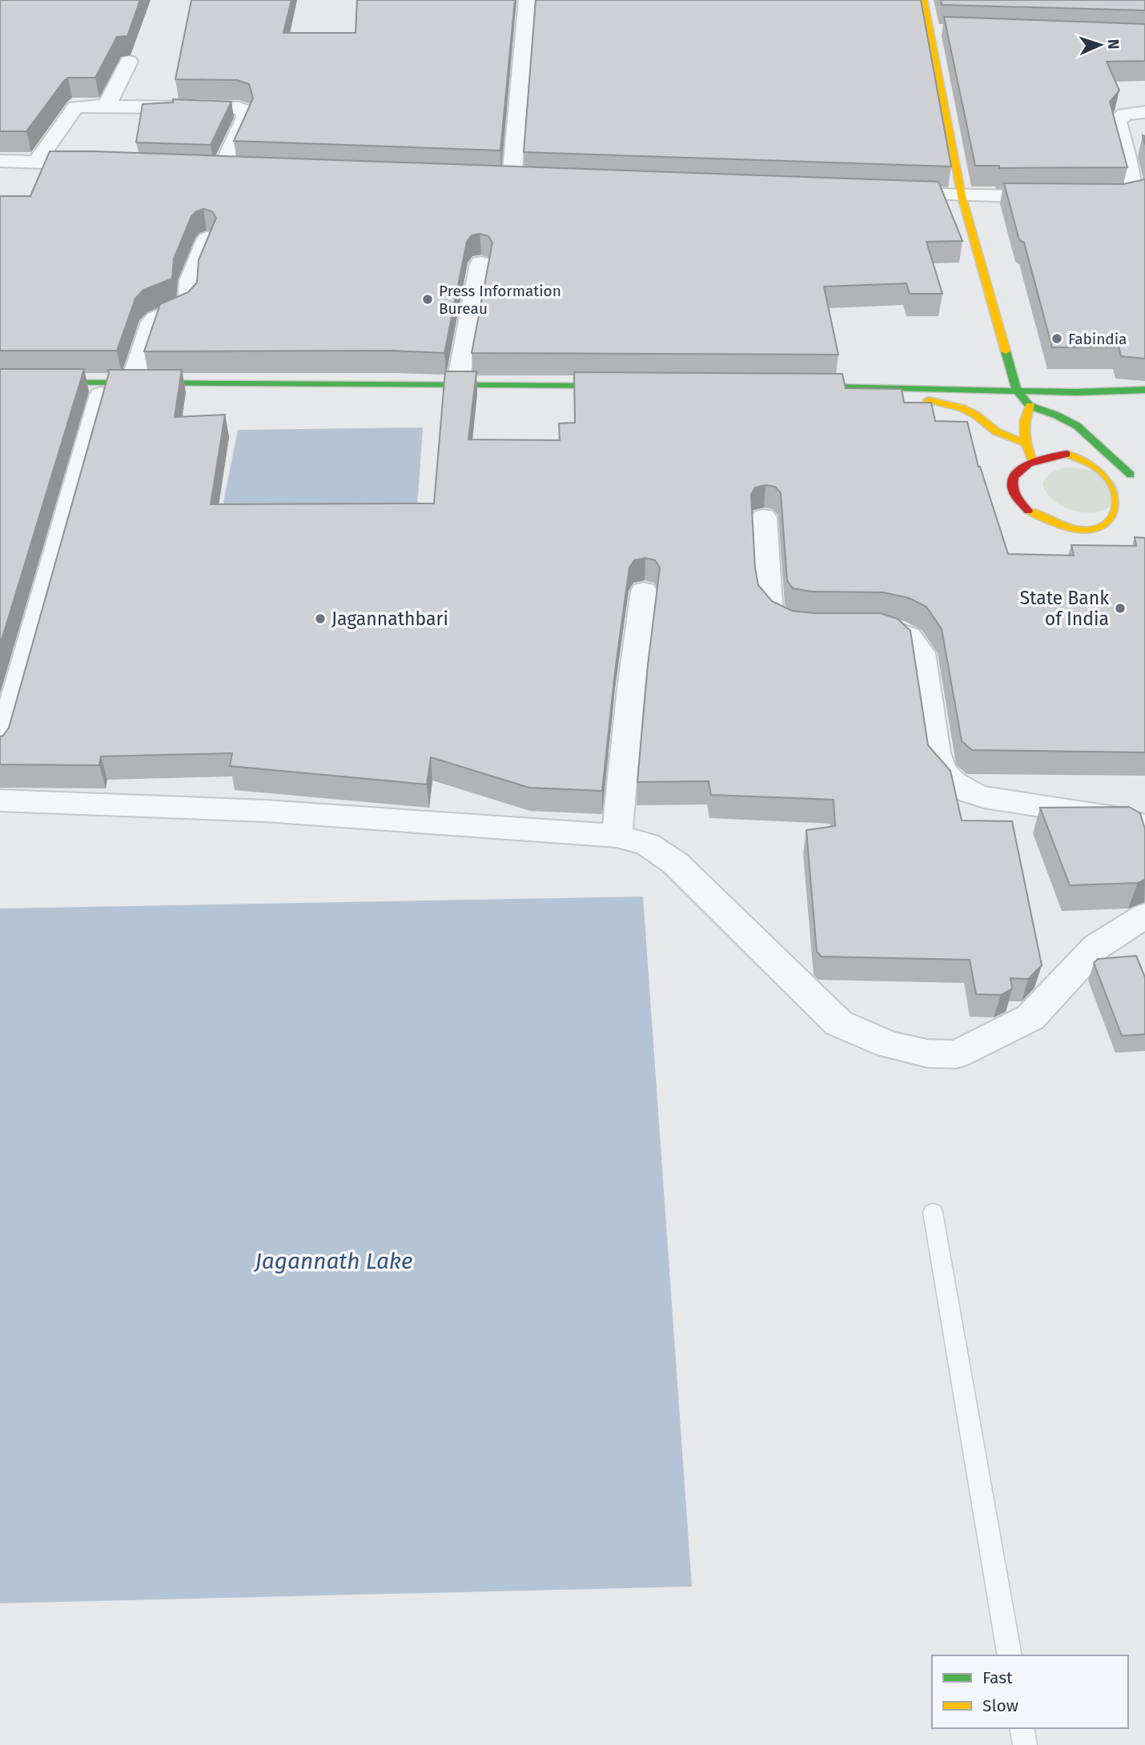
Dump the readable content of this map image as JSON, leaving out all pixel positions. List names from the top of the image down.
{
  "water": ["Jagannath Lake"],
  "places": [
    "Press Information Bureau",
    "Fabindia",
    "State Bank of India",
    "Jagannathbari"
  ],
  "legend": ["Fast", "Slow"],
  "north": "right"
}
